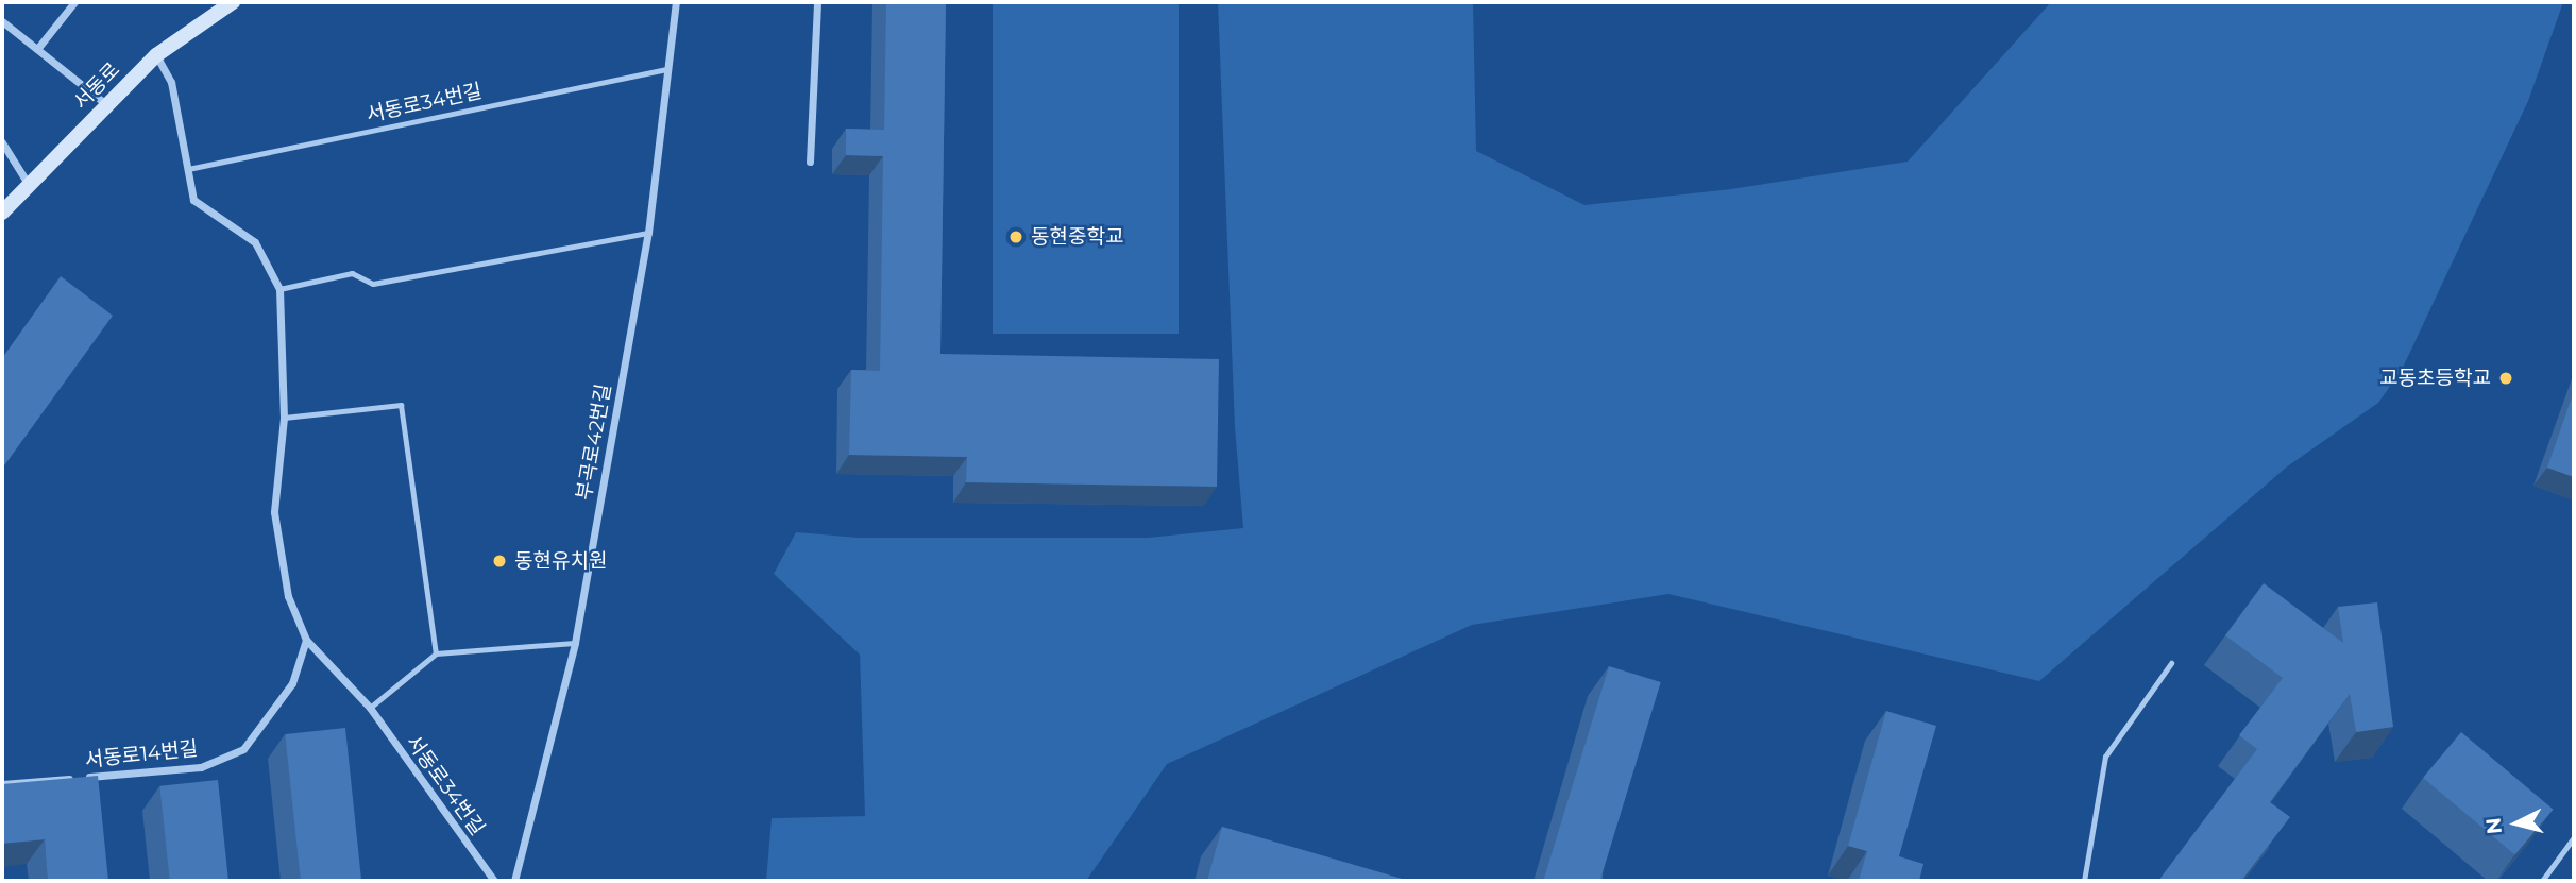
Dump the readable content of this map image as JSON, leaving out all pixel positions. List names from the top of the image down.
{
  "streets": {
    "street": [
      "서동로",
      "서동로34번길",
      "부곡로42번길",
      "서동로14번길"
    ]
  },
  "crossings": [
    ["서동로", "서동로34번길"],
    ["서동로34번길", "부곡로42번길"],
    ["서동로34번길", "서동로14번길"]
  ],
  "places": ["동현중학교", "교동초등학교", "동현유치원"],
  "north": "left"
}
